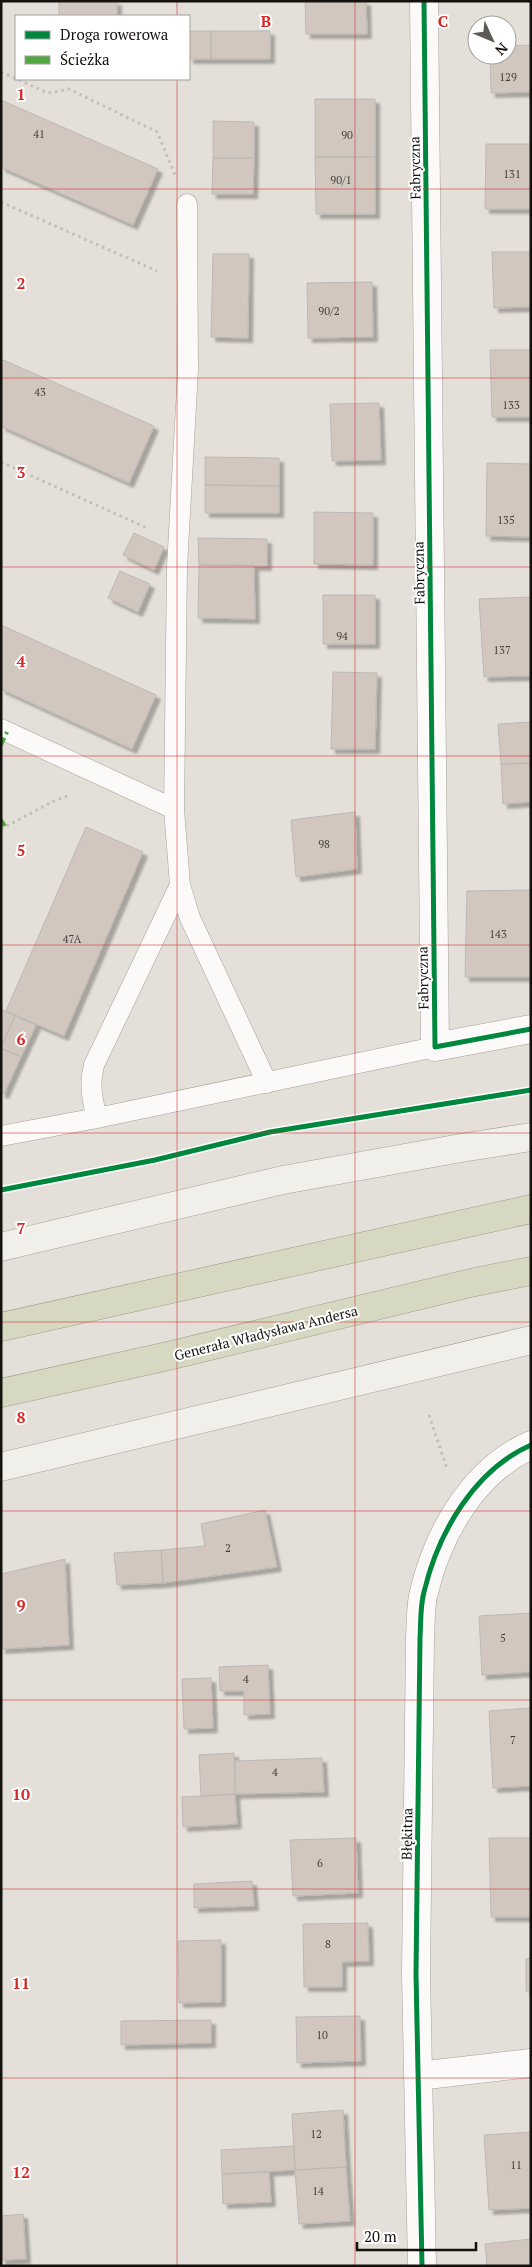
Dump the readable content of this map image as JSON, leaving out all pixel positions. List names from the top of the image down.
{
  "streets": {
    "highway": ["Generała Władysława Andersa"],
    "street": ["Fabryczna", "Błękitna"]
  },
  "house_numbers": [
    "129",
    "41",
    "90",
    "131",
    "90/1",
    "90/2",
    "43",
    "133",
    "135",
    "94",
    "137",
    "98",
    "143",
    "47A",
    "2",
    "5",
    "4",
    "7",
    "4",
    "6",
    "8",
    "10",
    "12",
    "11",
    "14"
  ],
  "legend": ["Droga rowerowa", "Ścieżka"],
  "scale_bar": "20 m",
  "north": "bottom right",
  "grid": {
    "columns": ["B", "C"],
    "rows": [
      "1",
      "2",
      "3",
      "4",
      "5",
      "6",
      "7",
      "8",
      "9",
      "10",
      "11",
      "12"
    ]
  }
}
